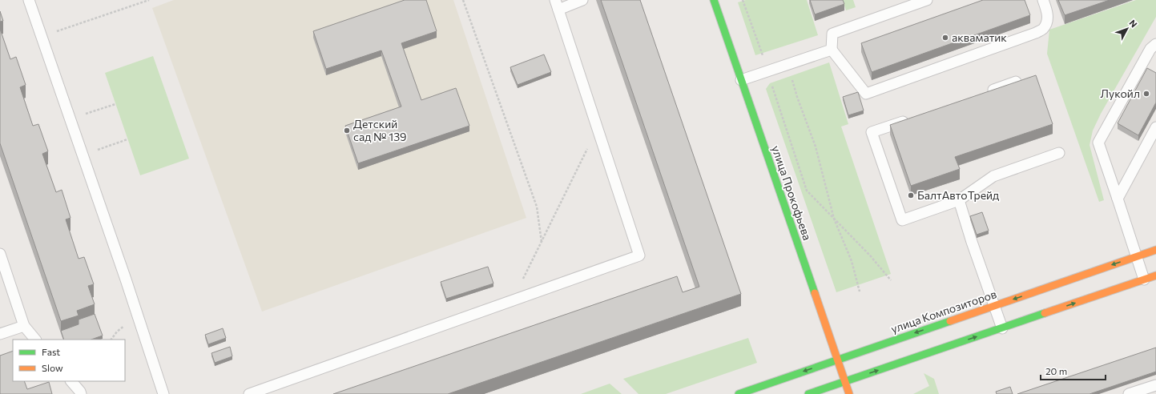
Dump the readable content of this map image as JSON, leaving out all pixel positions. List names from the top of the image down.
{
  "streets": {
    "street": ["улица Прокофьева", "улица Композиторов"]
  },
  "crossings": [
    ["улица Прокофьева", "улица Композиторов"]
  ],
  "places": [
    "акваматик",
    "Лукойл",
    "Детский сад № 139",
    "БалтАвтоТрейд"
  ],
  "legend": ["Fast", "Slow"],
  "scale_bar": "20 m",
  "north": "top right"
}
